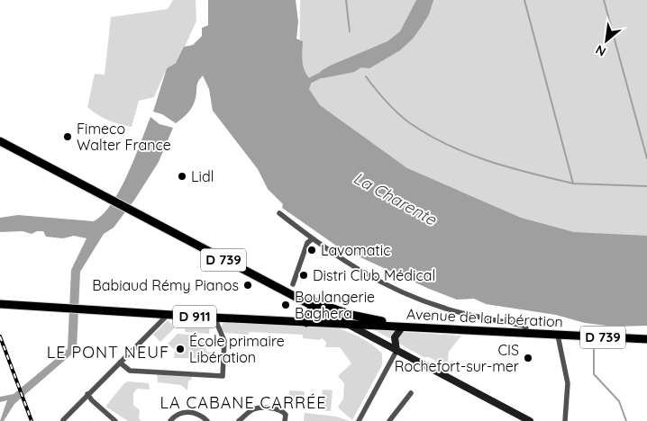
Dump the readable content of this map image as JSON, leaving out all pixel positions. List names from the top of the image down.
{
  "streets": {
    "main road": ["D 739", "D 911", "Avenue de la Libération"]
  },
  "crossings": [
    ["D 739", "D 911"],
    ["D 739", "Avenue de la Libération"]
  ],
  "districts": ["LE PONT NEUF", "LA CABANE CARRÉE"],
  "water": ["La Charente"],
  "places": [
    "Fimeco Walter France",
    "Lidl",
    "Lavomatic",
    "Distri Club Médical",
    "Babiaud Rémy Pianos",
    "Boulangerie Baghera",
    "École primaire Libération",
    "CIS Rochefort-sur-mer"
  ],
  "north": "bottom left"
}
